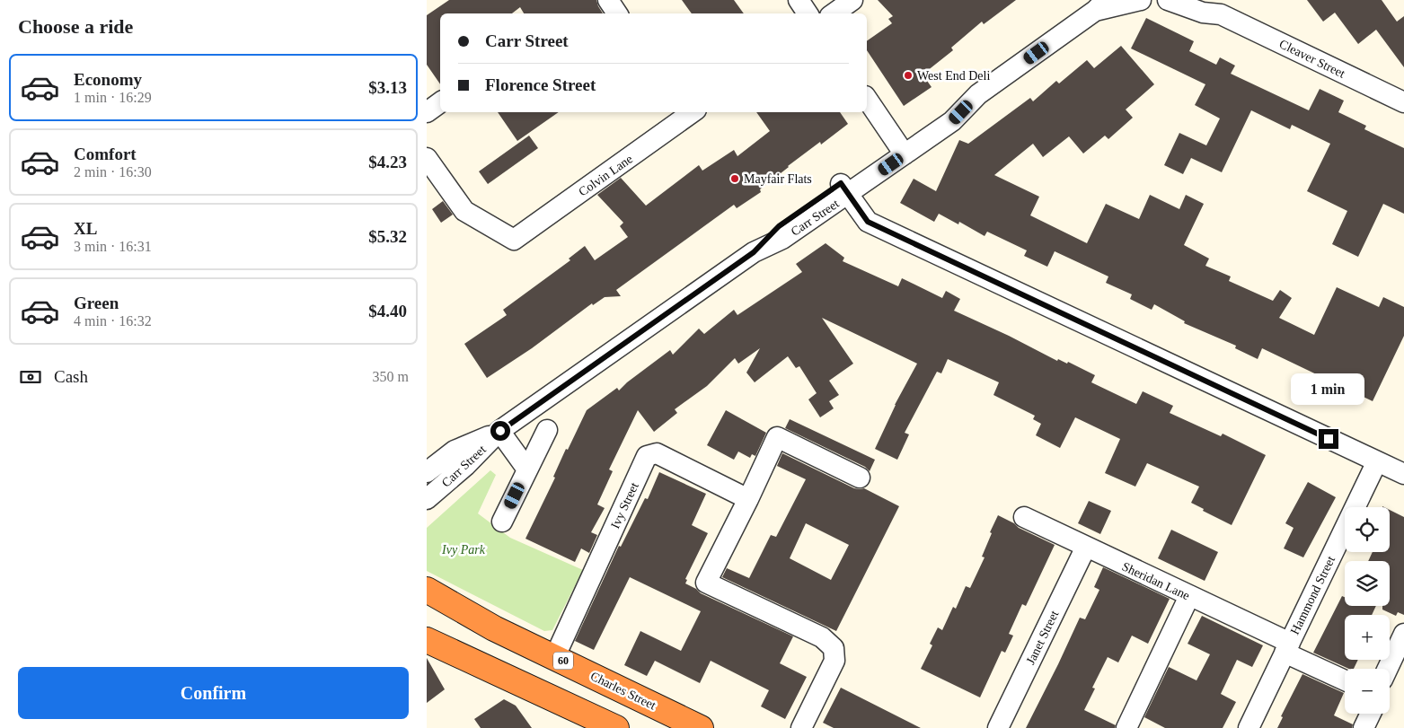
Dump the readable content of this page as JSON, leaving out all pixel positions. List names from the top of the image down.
{
  "streets": {
    "highway": ["60", "Charles Street"],
    "street": [
      "Cleaver Street",
      "Colvin Lane",
      "Carr Street",
      "Ivy Street",
      "Sheridan Lane",
      "Hammond Street",
      "Janet Street"
    ]
  },
  "crossings": [
    ["Ivy Street", "Charles Street"],
    ["Sheridan Lane", "Hammond Street"],
    ["Sheridan Lane", "Janet Street"]
  ],
  "parks": ["Ivy Park"],
  "places": ["West End Deli", "Mayfair Flats"],
  "page": {
    "heading": "Choose a ride",
    "banner": ["Carr Street", "Florence Street"],
    "list": [
      {
        "name": "Economy",
        "note": "1 min · 16:29",
        "value": "$3.13"
      },
      {
        "name": "Comfort",
        "note": "2 min · 16:30",
        "value": "$4.23"
      },
      {
        "name": "XL",
        "note": "3 min · 16:31",
        "value": "$5.32"
      },
      {
        "name": "Green",
        "note": "4 min · 16:32",
        "value": "$4.40"
      }
    ],
    "pay": ["Cash", "350 m"],
    "bubble": "1 min",
    "map_buttons": ["+", "−"],
    "buttons": "Confirm"
  }
}
